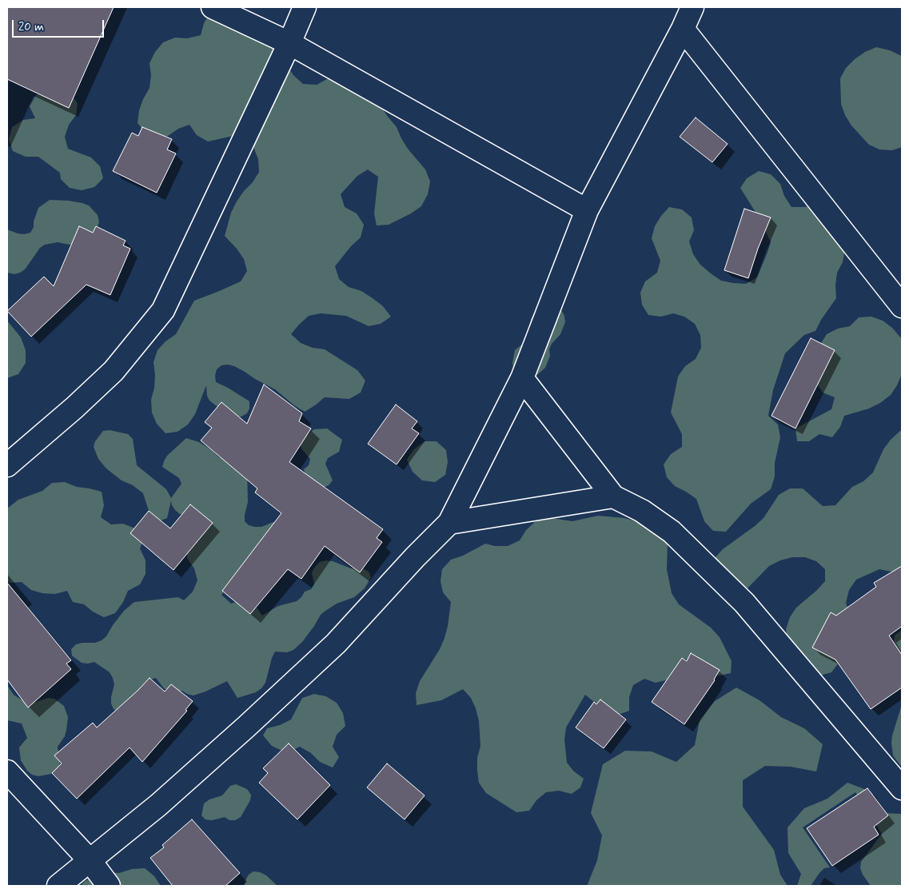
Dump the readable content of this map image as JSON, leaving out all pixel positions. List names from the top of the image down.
{
  "scale_bar": "20 m"
}
